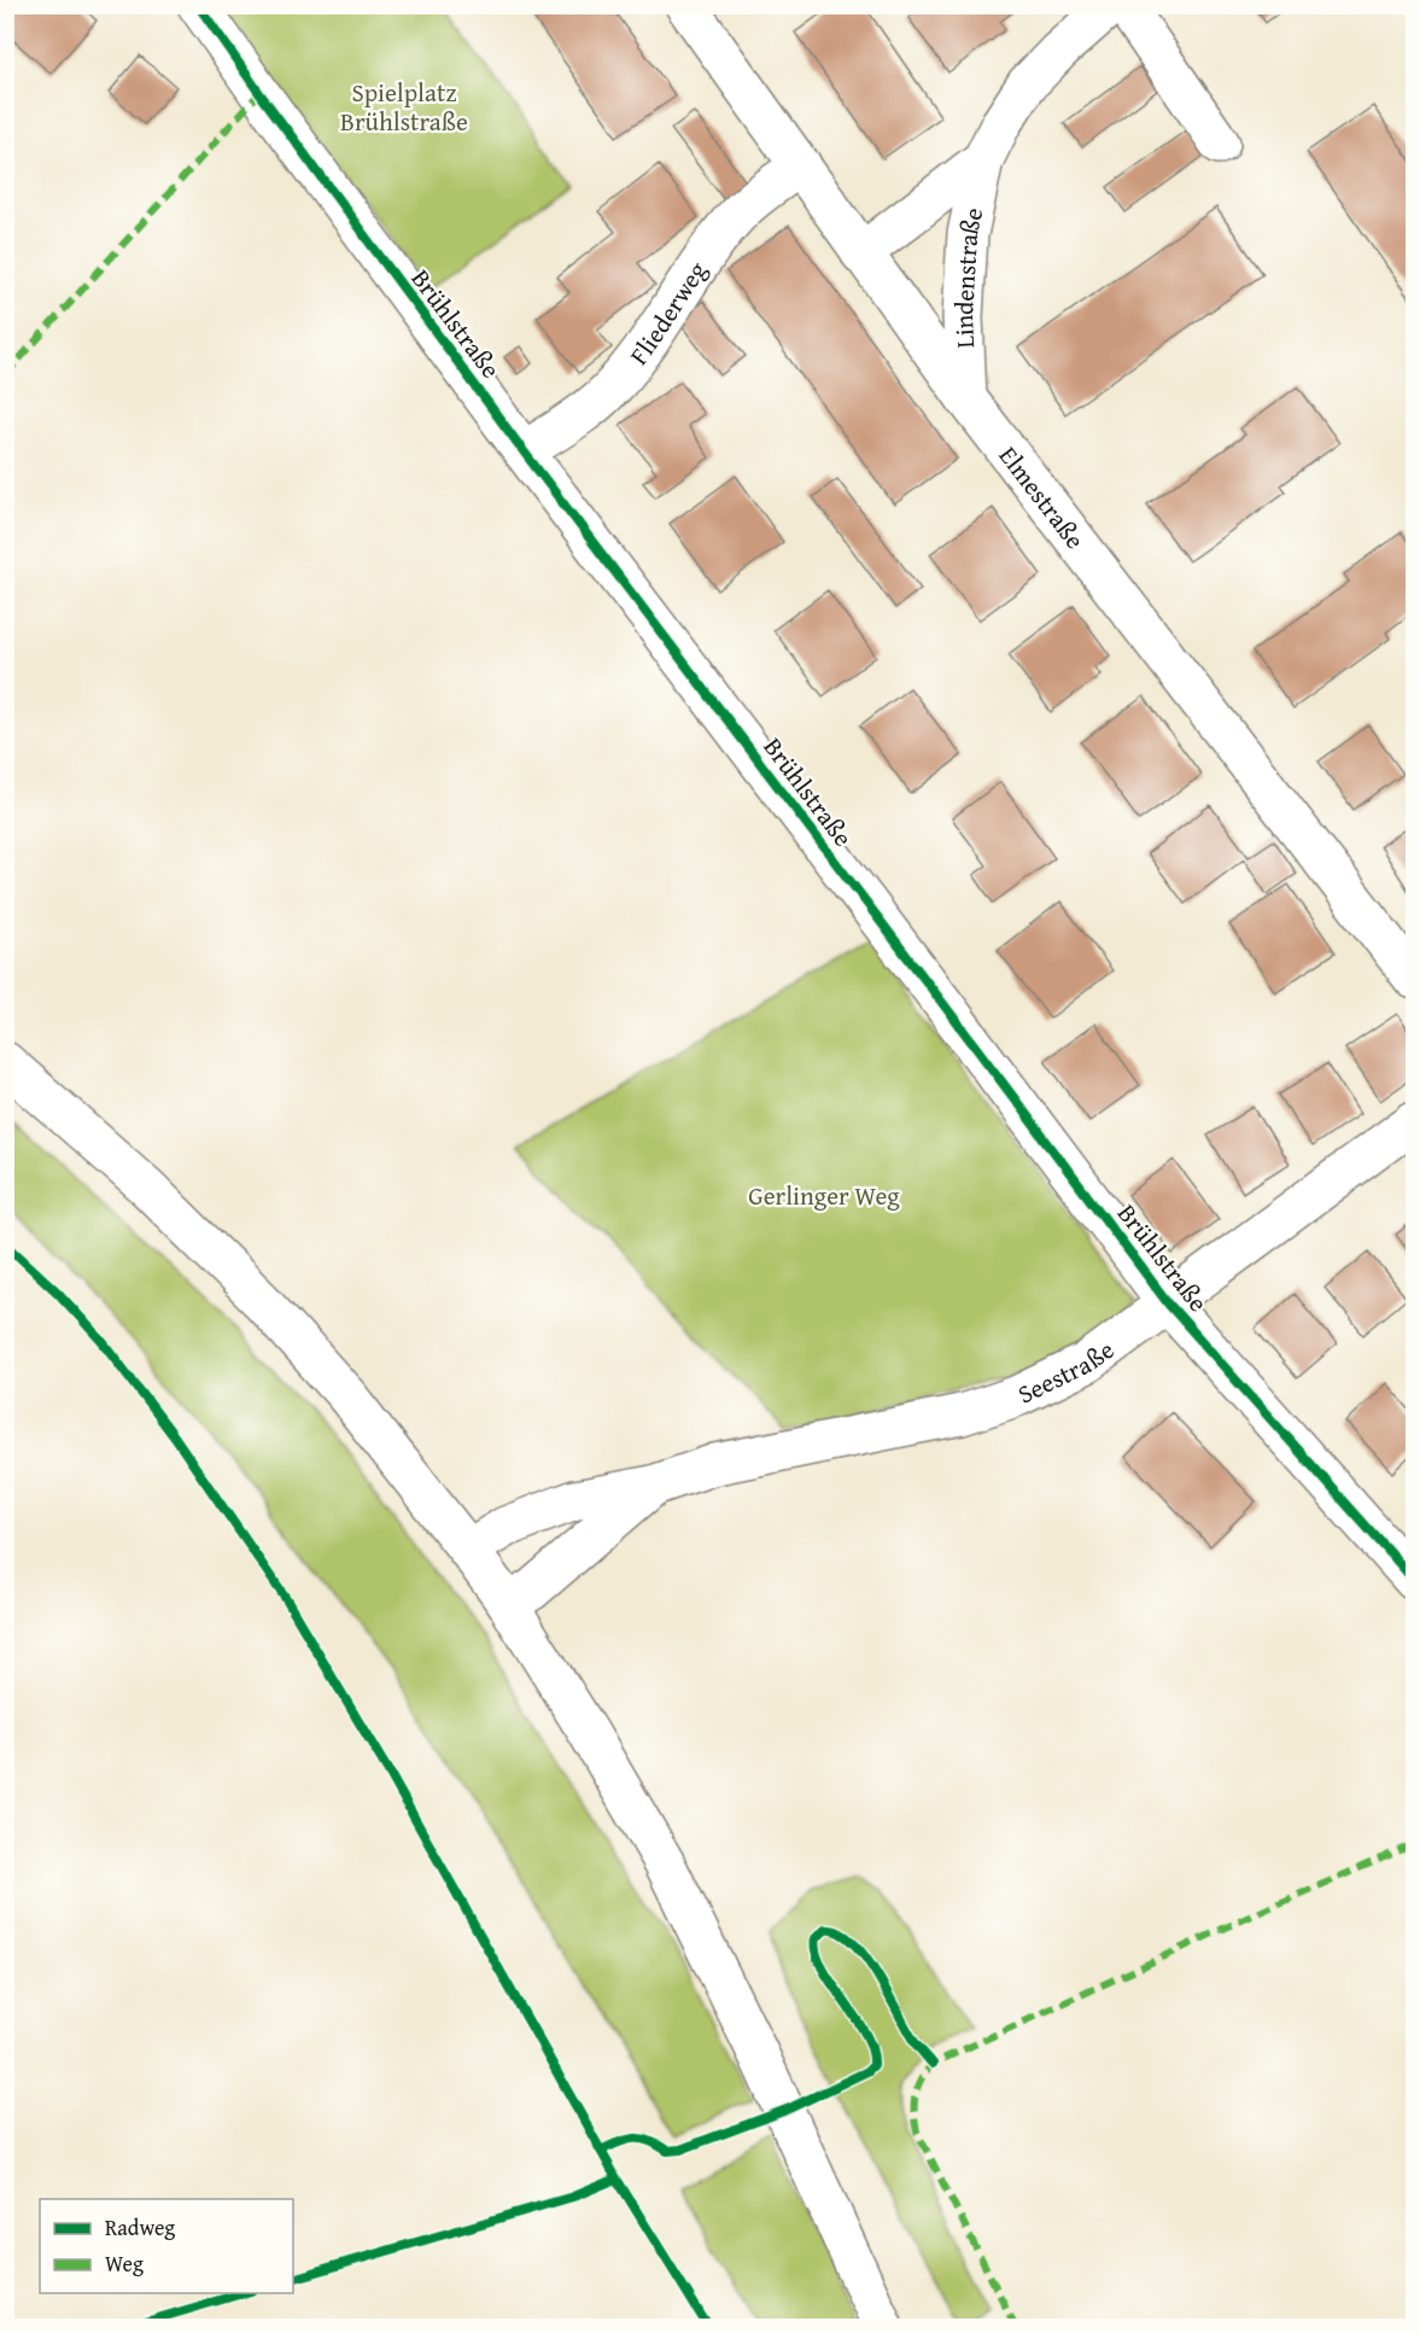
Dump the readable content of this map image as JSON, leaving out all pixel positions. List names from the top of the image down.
{
  "streets": {
    "street": [
      "Lindenstraße",
      "Fliederweg",
      "Brühlstraße",
      "Elmestraße",
      "Seestraße"
    ]
  },
  "crossings": [
    ["Lindenstraße", "Elmestraße"],
    ["Fliederweg", "Brühlstraße"],
    ["Fliederweg", "Elmestraße"],
    ["Brühlstraße", "Seestraße"]
  ],
  "parks": ["Spielplatz Brühlstraße", "Gerlinger Weg"],
  "legend": ["Radweg", "Weg"]
}
